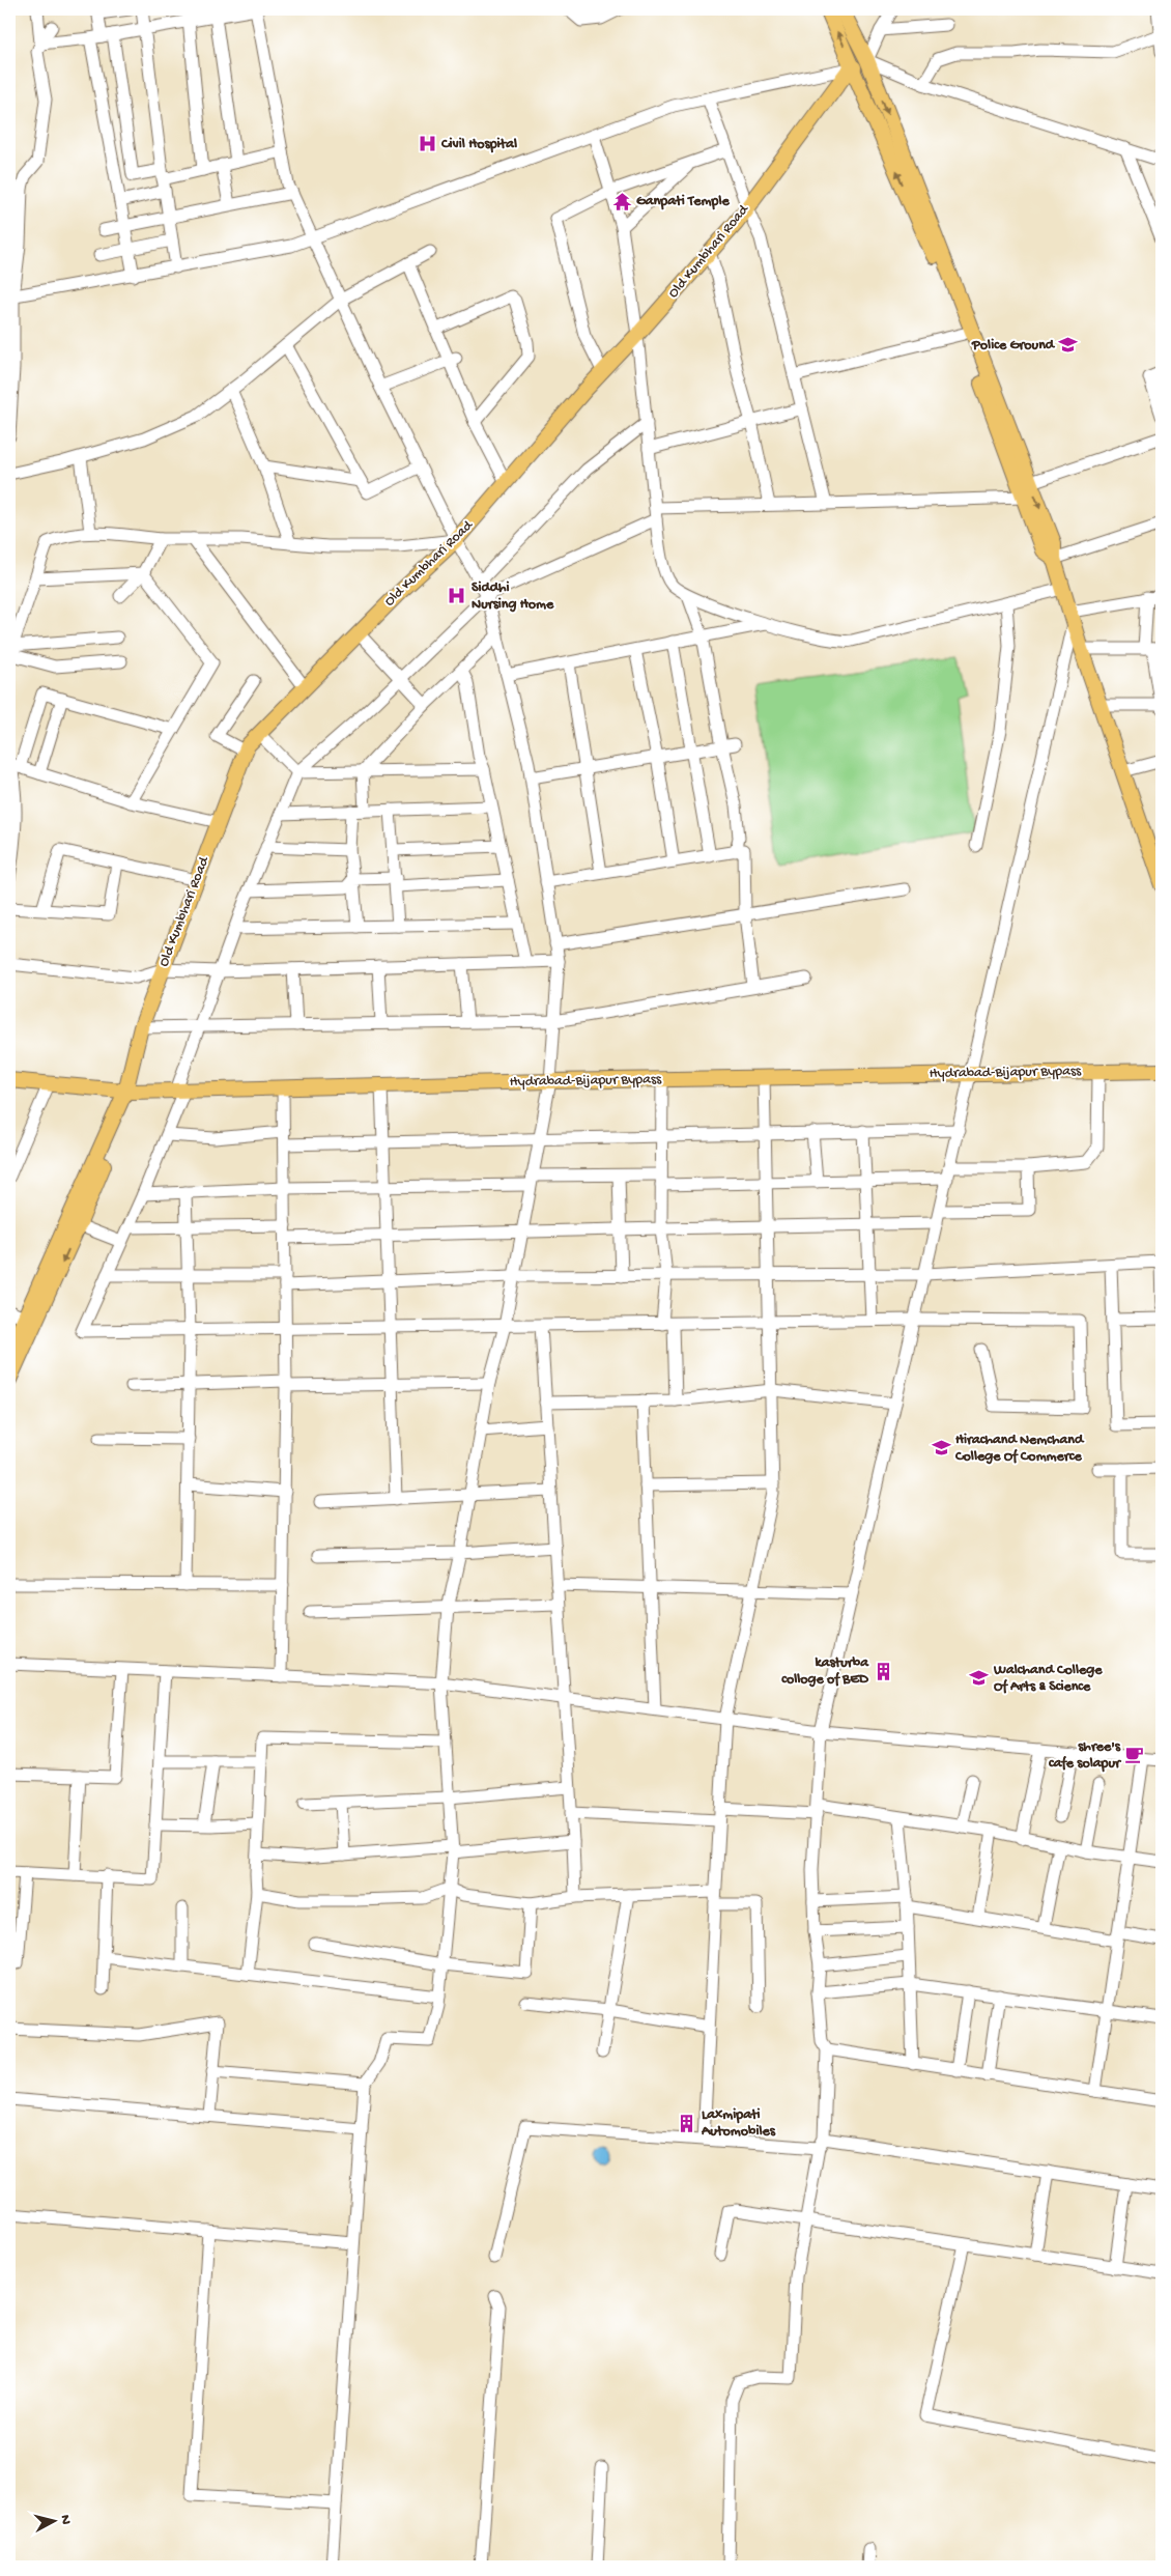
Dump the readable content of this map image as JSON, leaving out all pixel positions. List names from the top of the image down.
{
  "streets": {
    "main road": ["Old Kumbhari Road", "Hydrabad-Bijapur Bypass"]
  },
  "crossings": [
    ["Old Kumbhari Road", "Hydrabad-Bijapur Bypass"]
  ],
  "places": {
    "hospital": ["Civil Hospital", "Siddhi Nursing Home"],
    "temple": ["Ganpati Temple"],
    "school or university": ["Police Ground", "Hirachand Nemchand College Of Commerce", "Walchand College Of Arts & Science"],
    "building": ["kasturba colloge of BED", "Laxmipati Automobiles"],
    "cafe": ["shree's cafe solapur"]
  },
  "north": "right"
}
